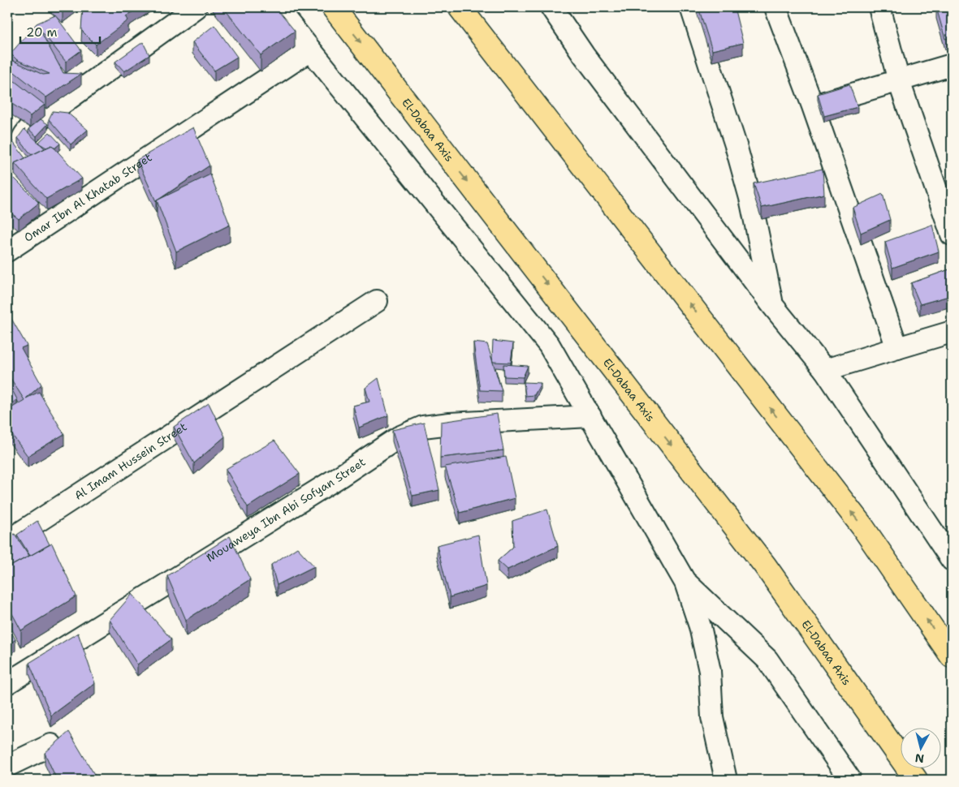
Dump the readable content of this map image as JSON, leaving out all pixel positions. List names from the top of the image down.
{
  "streets": {
    "highway": ["El-Dabaa Axis"],
    "street": ["Omar Ibn Al Khatab Street", "Al Imam Hussein Street", "Mouaweya Ibn Abi Sofyan Street"]
  },
  "scale_bar": "20 m",
  "north": "bottom"
}
